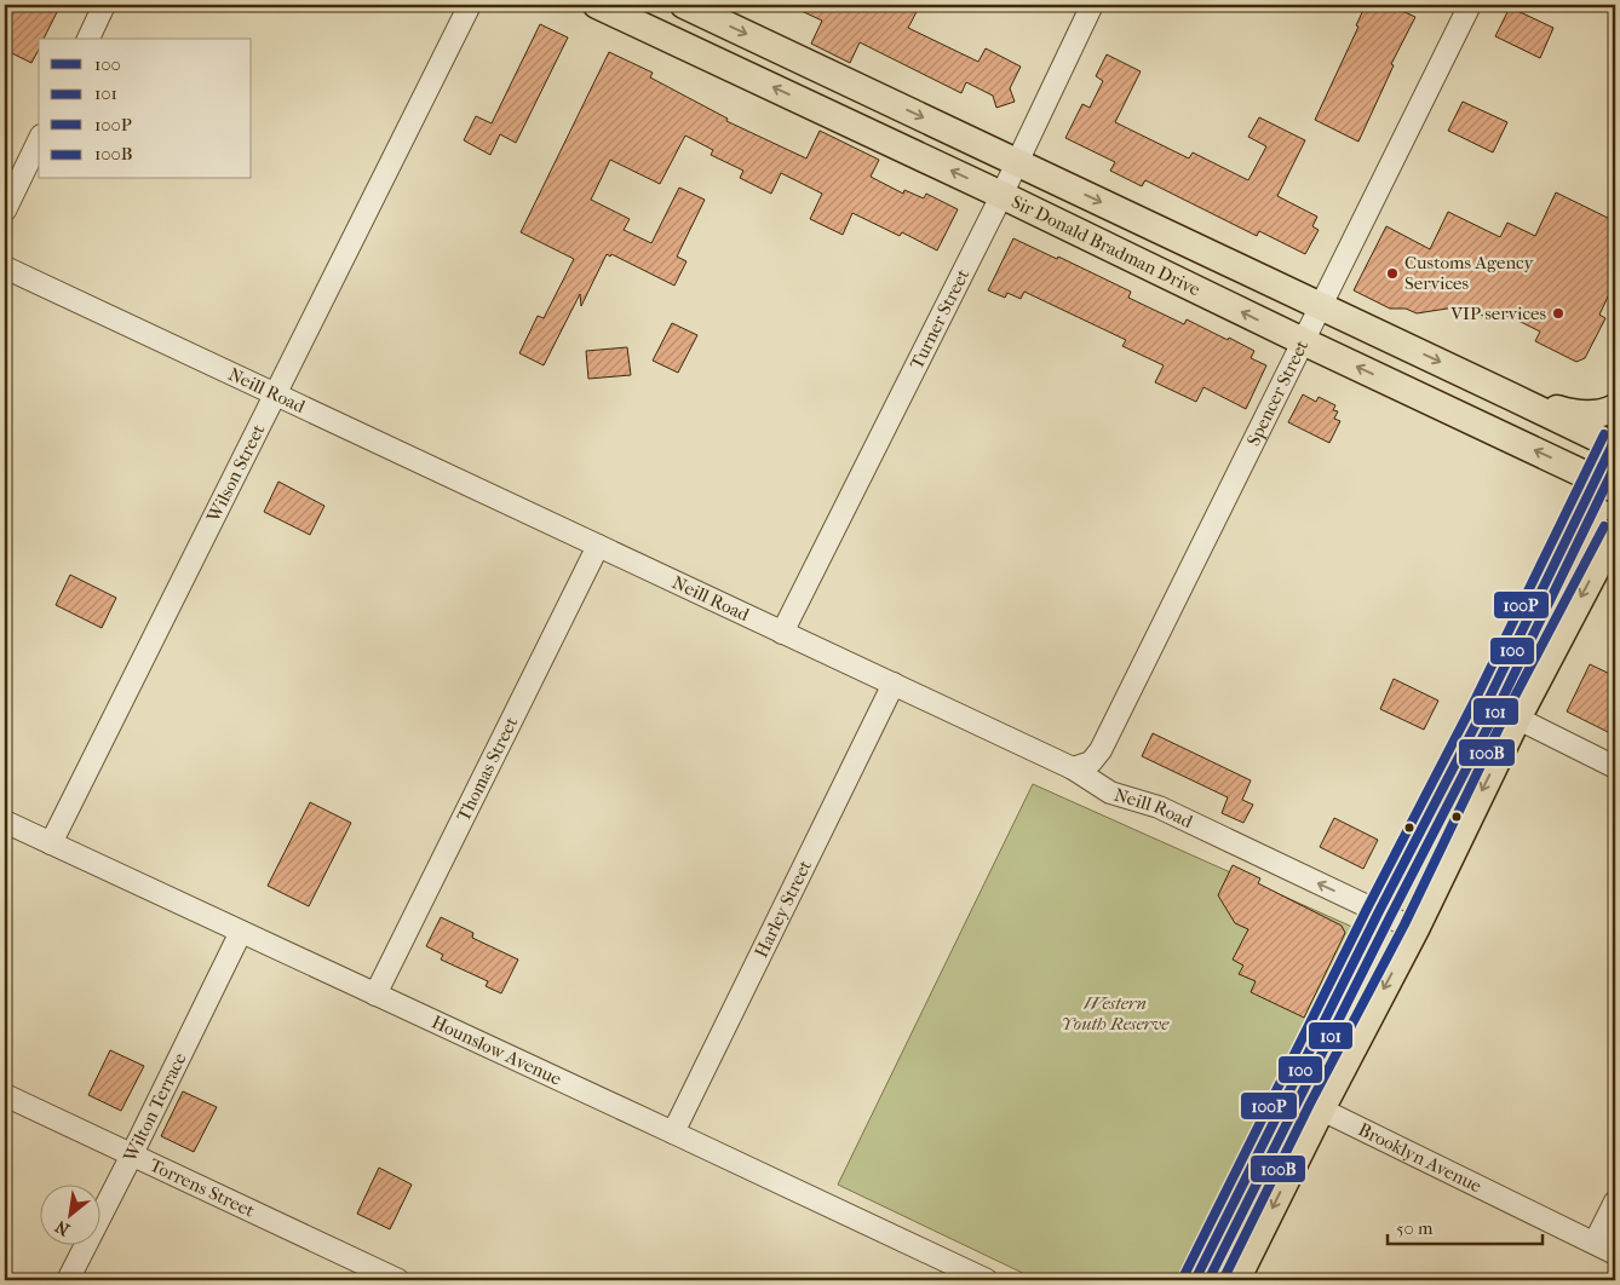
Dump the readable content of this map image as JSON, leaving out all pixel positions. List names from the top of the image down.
{
  "streets": {
    "main road": ["Sir Donald Bradman Drive"],
    "street": [
      "Turner Street",
      "Neill Road",
      "Spencer Street",
      "Wilson Street",
      "Thomas Street",
      "Harley Street",
      "Hounslow Avenue",
      "Wilton Terrace",
      "Brooklyn Avenue",
      "Torrens Street"
    ]
  },
  "crossings": [
    ["Sir Donald Bradman Drive", "Turner Street"],
    ["Sir Donald Bradman Drive", "Spencer Street"],
    ["Turner Street", "Neill Road"],
    ["Neill Road", "Spencer Street"],
    ["Neill Road", "Wilson Street"],
    ["Neill Road", "Thomas Street"],
    ["Neill Road", "Harley Street"],
    ["Wilson Street", "Hounslow Avenue"],
    ["Thomas Street", "Hounslow Avenue"],
    ["Harley Street", "Hounslow Avenue"],
    ["Hounslow Avenue", "Wilton Terrace"],
    ["Wilton Terrace", "Torrens Street"]
  ],
  "parks": ["Western Youth Reserve"],
  "places": ["Customs Agency Services", "VIP services"],
  "lines": [
    "transit line 100P",
    "transit line 100",
    "transit line 101",
    "transit line 100B"
  ],
  "legend": [
    "100",
    "101",
    "100P",
    "100B"
  ],
  "scale_bar": "50 m",
  "north": "bottom left"
}
